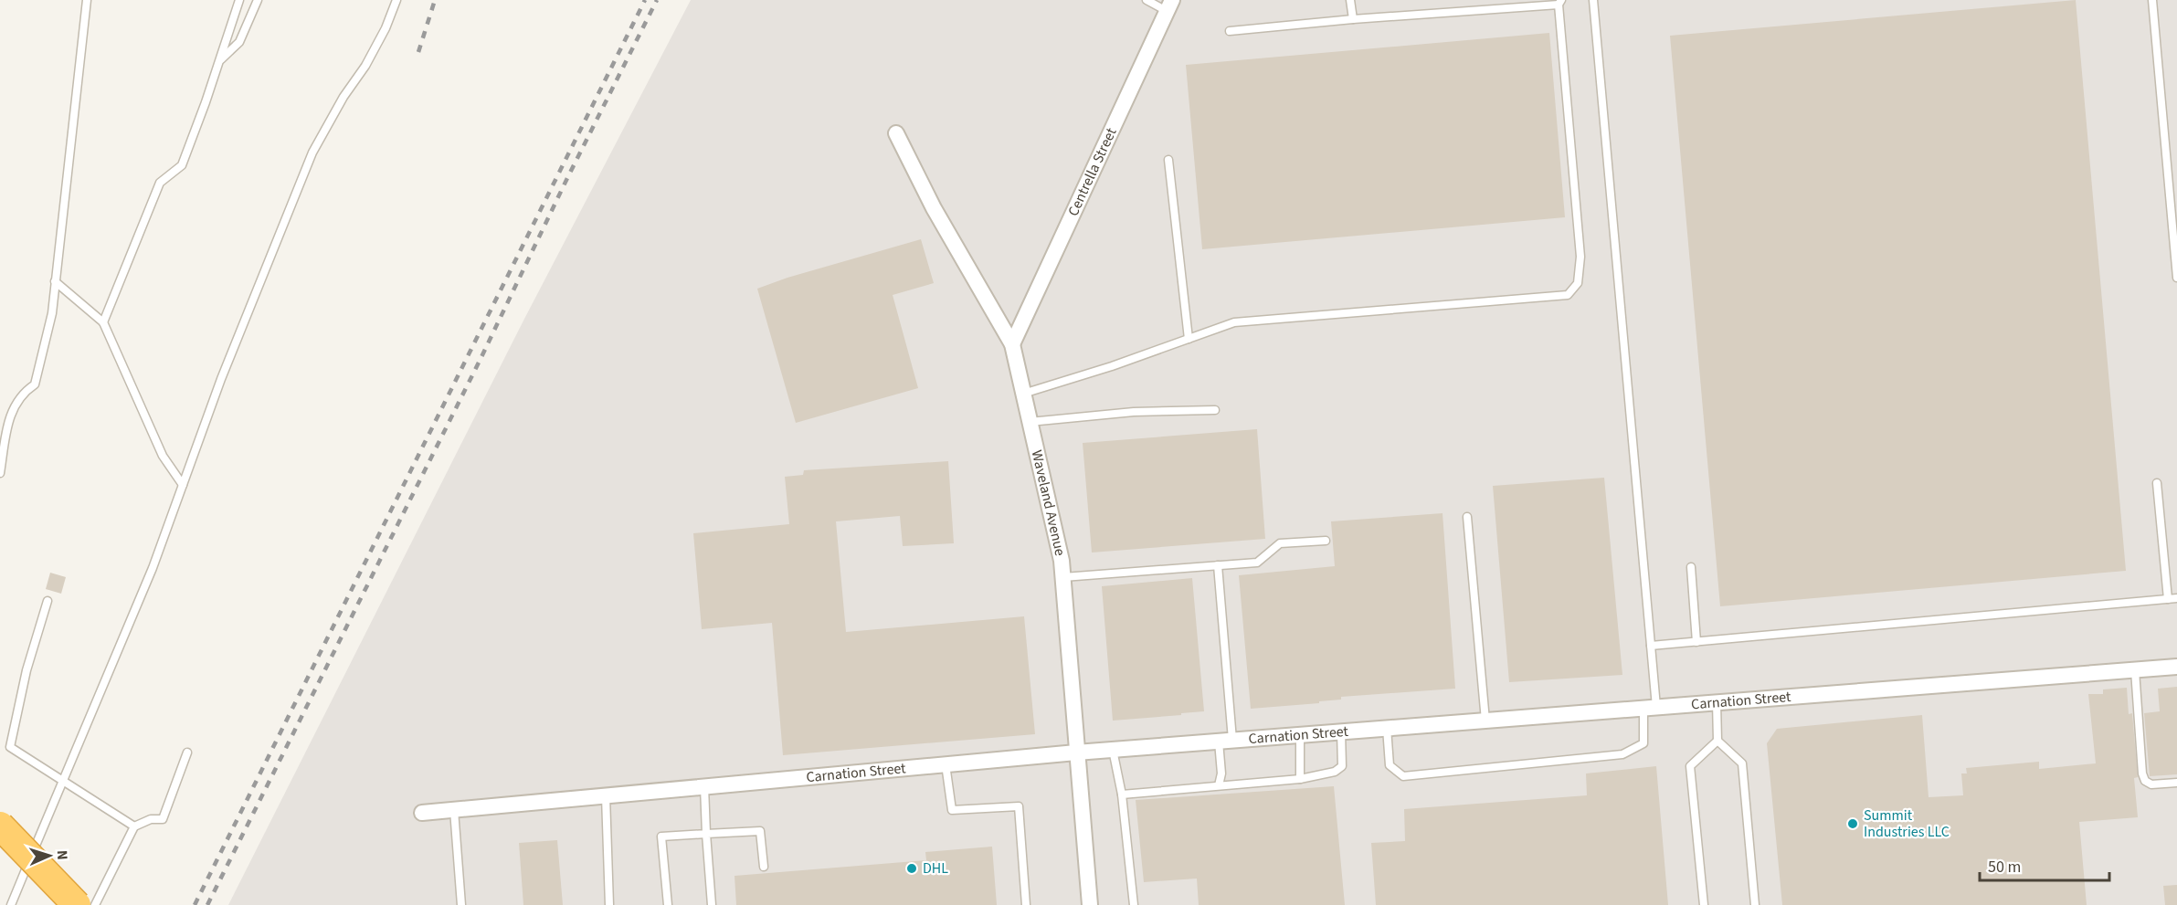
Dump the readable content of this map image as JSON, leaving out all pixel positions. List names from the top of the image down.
{
  "streets": {
    "street": ["Centrella Street", "Waveland Avenue", "Carnation Street"]
  },
  "crossings": [
    ["Centrella Street", "Waveland Avenue"],
    ["Waveland Avenue", "Carnation Street"]
  ],
  "places": ["Summit Industries LLC", "DHL"],
  "scale_bar": "50 m",
  "north": "right"
}
